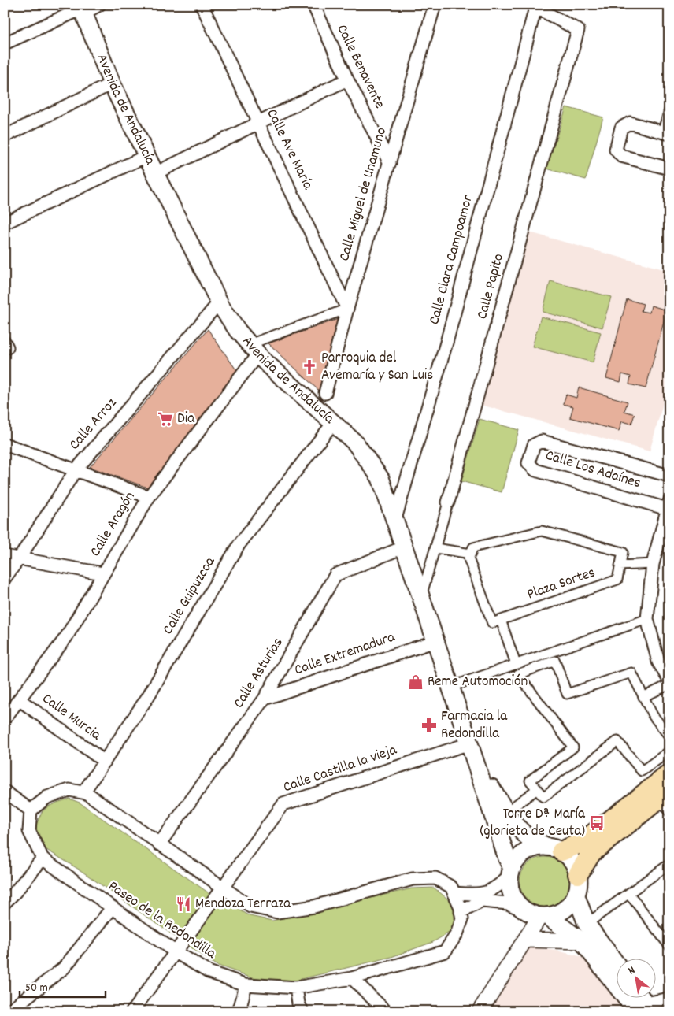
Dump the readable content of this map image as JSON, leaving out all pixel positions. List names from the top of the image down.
{
  "streets": {
    "main road": ["Avenida de Andalucía"],
    "street": [
      "Calle Benavente",
      "Calle Ave María",
      "Calle Miguel de Unamuno",
      "Calle Clara Campoamor",
      "Calle Papito",
      "Calle Arroz",
      "Calle Los Adaínes",
      "Calle Aragón",
      "Plaza Sortes",
      "Calle Guipuzcoa",
      "Calle Extremadura",
      "Calle Asturias",
      "Calle Murcia",
      "Calle Castilla la vieja",
      "Paseo de la Redondilla"
    ]
  },
  "crossings": [
    ["Calle Benavente", "Calle Miguel de Unamuno"],
    ["Avenida de Andalucía", "Calle Clara Campoamor"],
    ["Avenida de Andalucía", "Calle Papito"],
    ["Avenida de Andalucía", "Calle Arroz"],
    ["Avenida de Andalucía", "Calle Aragón"],
    ["Avenida de Andalucía", "Calle Guipuzcoa"],
    ["Avenida de Andalucía", "Calle Extremadura"],
    ["Avenida de Andalucía", "Calle Asturias"],
    ["Avenida de Andalucía", "Calle Castilla la vieja"],
    ["Calle Ave María", "Calle Miguel de Unamuno"],
    ["Calle Clara Campoamor", "Calle Papito"],
    ["Calle Aragón", "Calle Murcia"],
    ["Calle Guipuzcoa", "Calle Murcia"],
    ["Calle Extremadura", "Calle Asturias"],
    ["Calle Castilla la vieja", "Paseo de la Redondilla"]
  ],
  "places": {
    "church": ["Parroquia del Avemaría y San Luis"],
    "supermarket": ["Dia"],
    "shop": ["Reme Automoción"],
    "pharmacy": ["Farmacia la Redondilla"],
    "bus stop": ["Torre Dª María (glorieta de Ceuta)"],
    "restaurant": ["Mendoza Terraza"]
  },
  "scale_bar": "50 m",
  "north": "top left"
}
